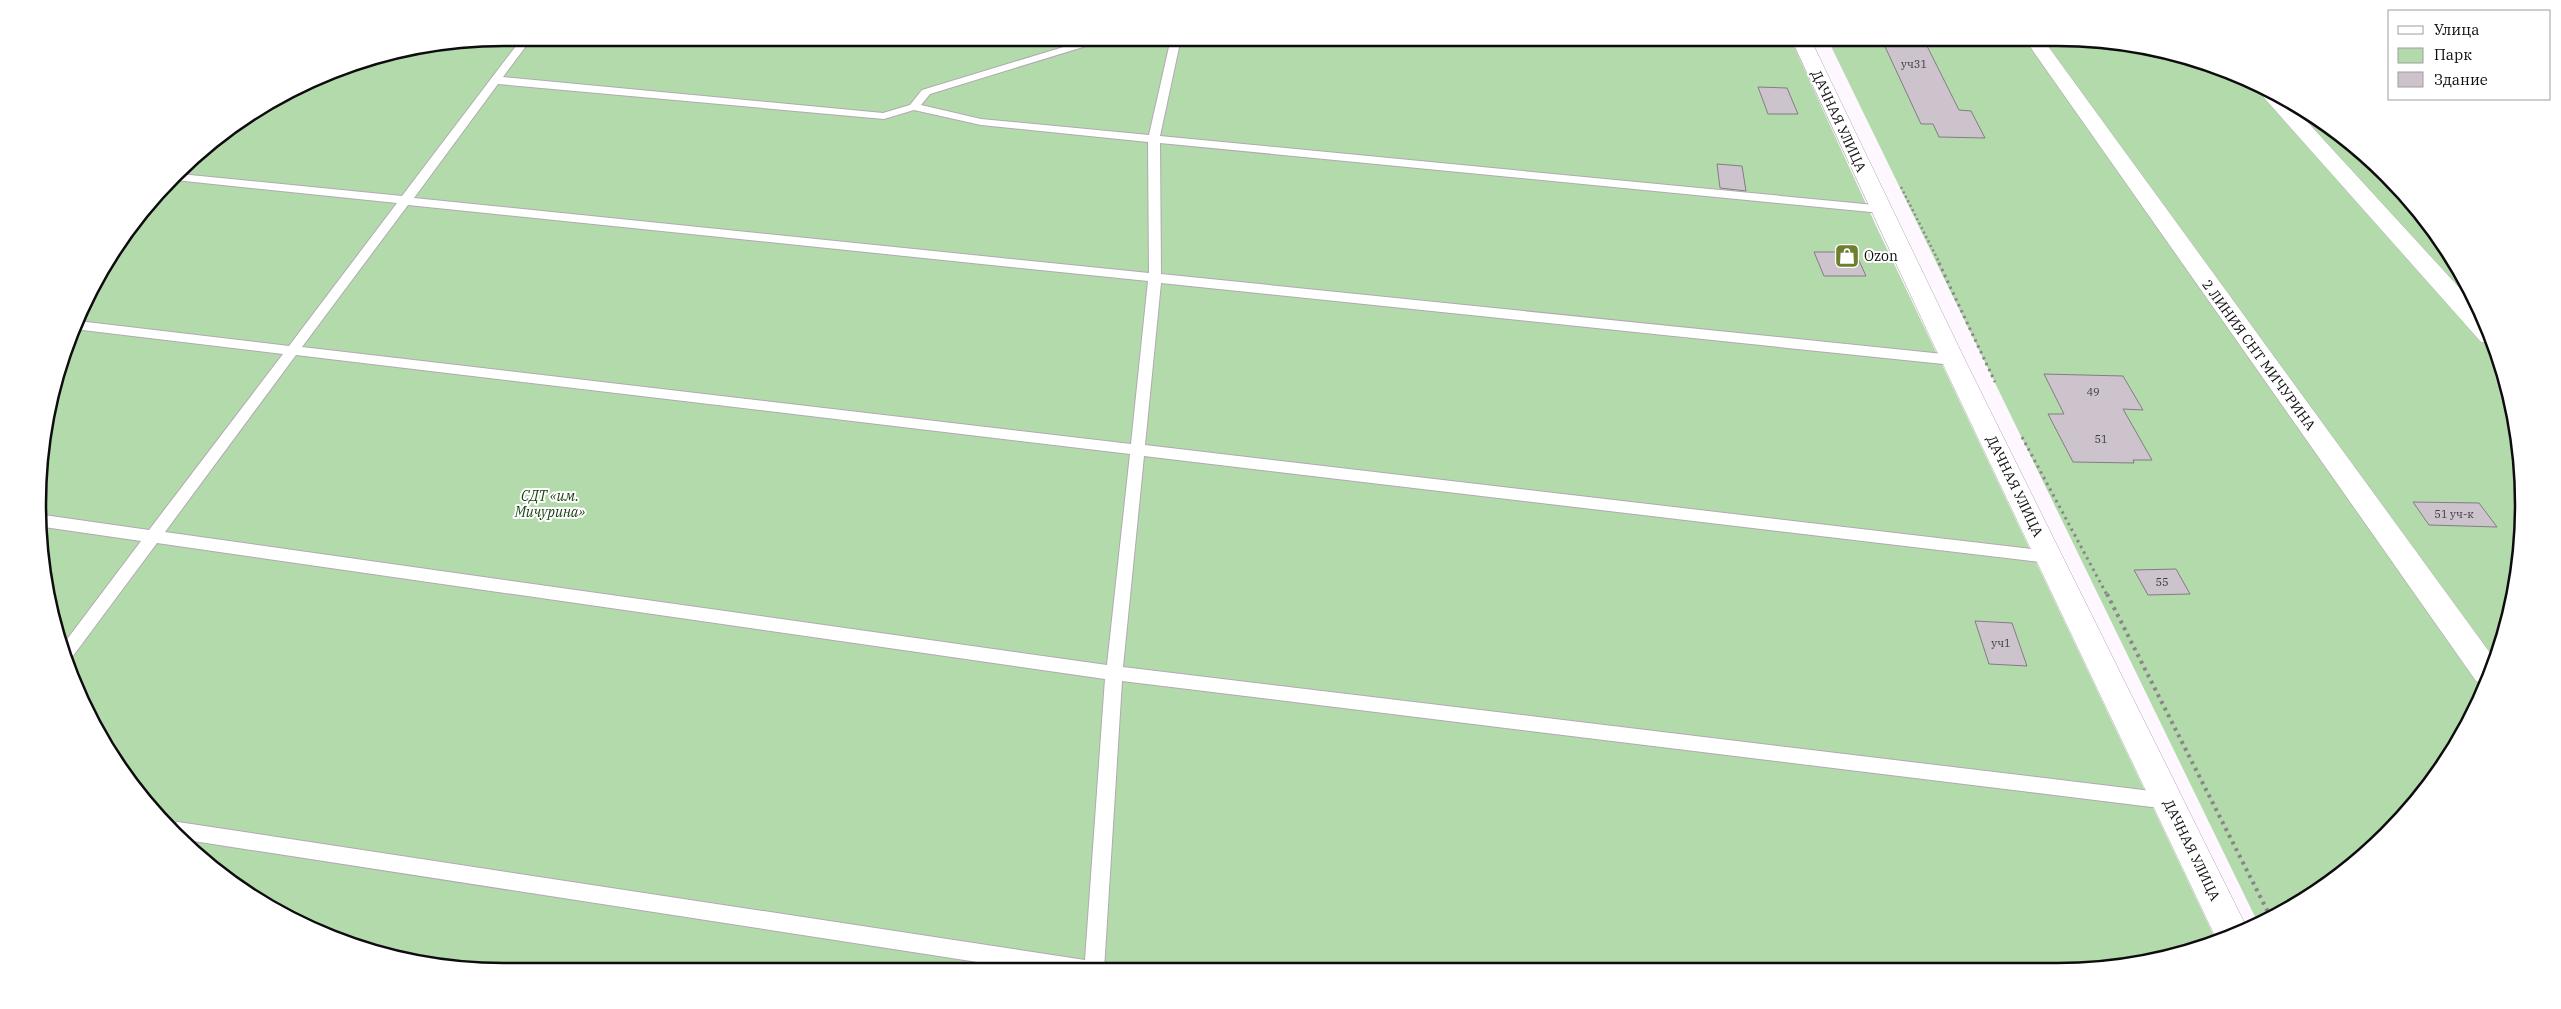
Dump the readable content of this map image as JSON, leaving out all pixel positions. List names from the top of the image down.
{
  "streets": {
    "street": ["ДАЧНАЯ УЛИЦА", "2 ЛИНИЯ СНТ МИЧУРИНА"]
  },
  "parks": ["СДТ «им. Мичурина»"],
  "places": {
    "shop": ["Ozon"]
  },
  "house_numbers": [
    "уч31",
    "49",
    "51",
    "51 уч-к",
    "55",
    "уч1"
  ],
  "legend": ["Улица", "Парк", "Здание"]
}
